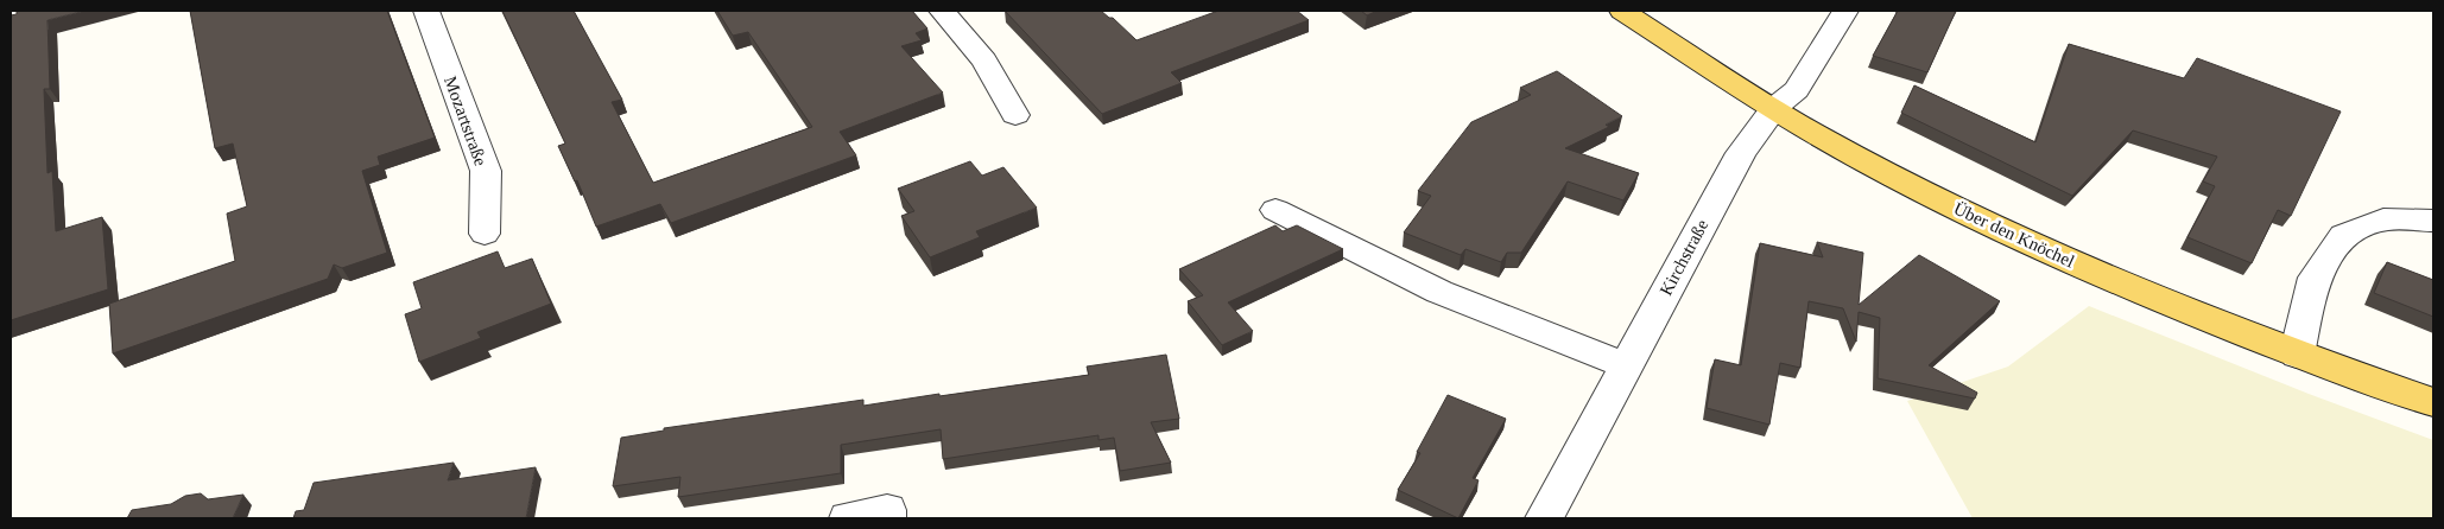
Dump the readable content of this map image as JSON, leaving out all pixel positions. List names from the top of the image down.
{
  "streets": {
    "main road": ["Über den Knöchel"],
    "street": ["Mozartstraße", "Kirchstraße"]
  },
  "crossings": [
    ["Über den Knöchel", "Kirchstraße"]
  ]
}
